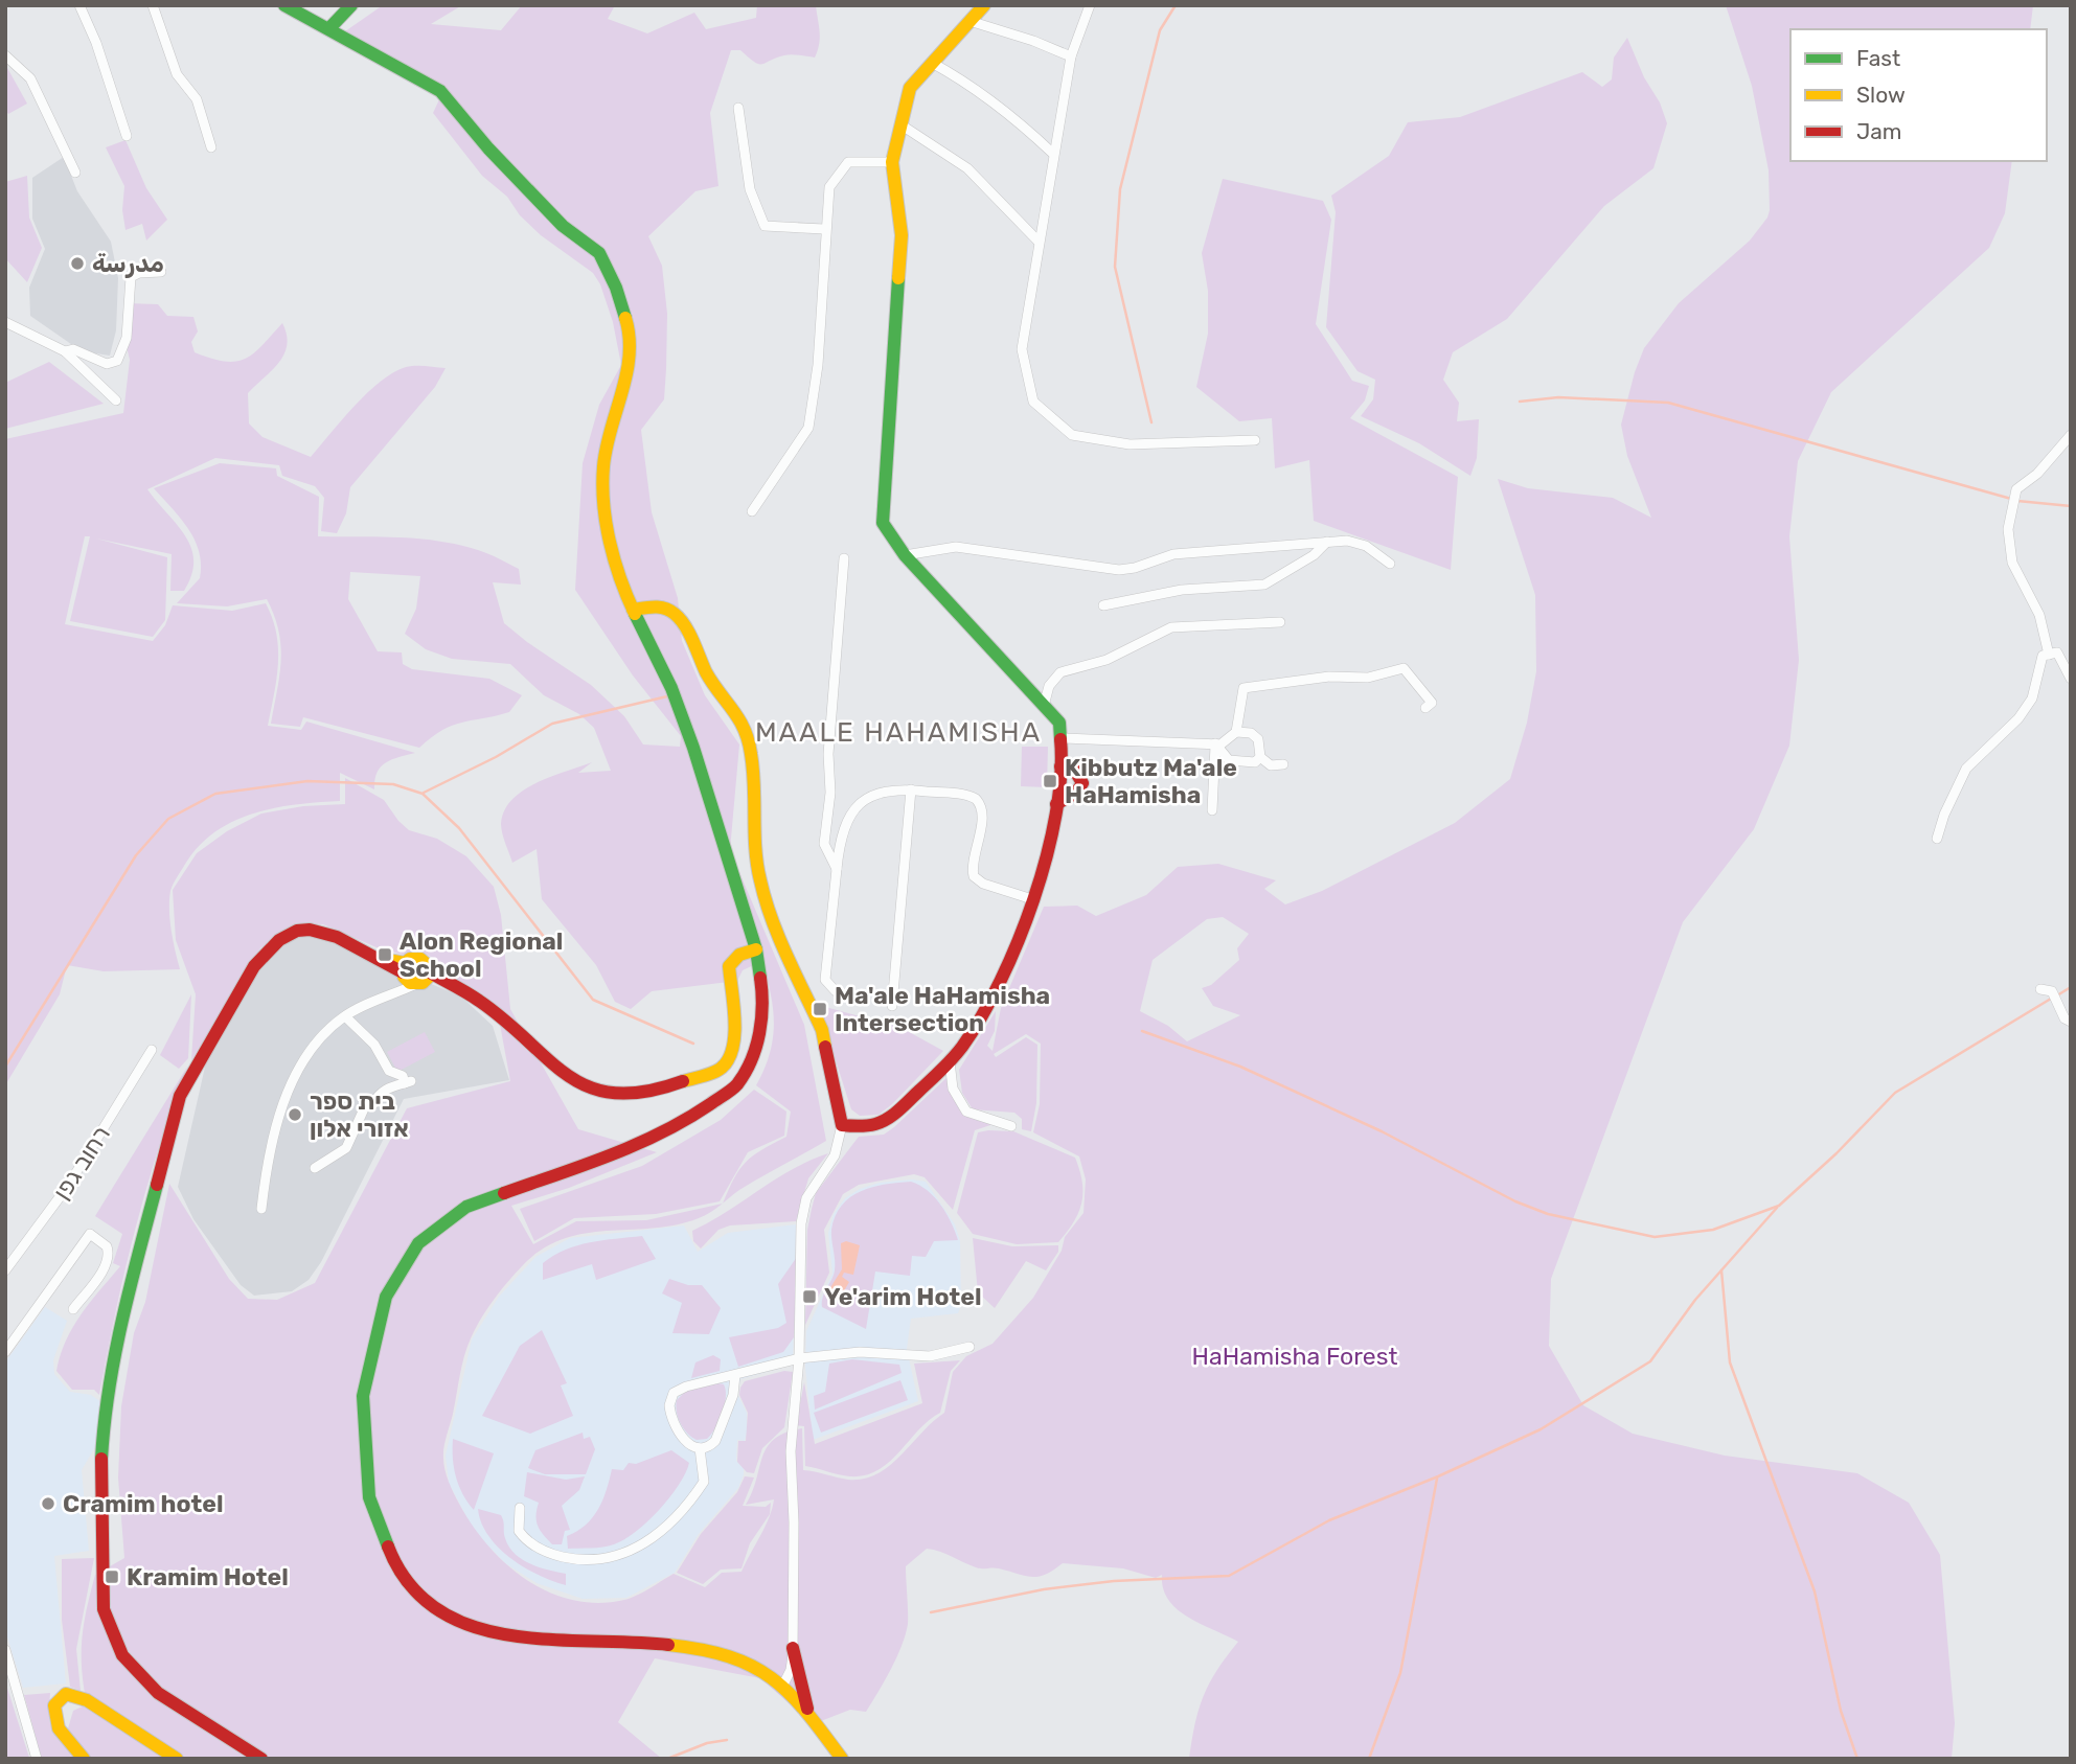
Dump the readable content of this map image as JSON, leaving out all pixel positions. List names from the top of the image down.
{
  "streets": {
    "street": ["רחוב גפן"]
  },
  "districts": ["MAALE HAHAMISHA"],
  "parks": ["HaHamisha Forest"],
  "places": {
    "other": ["مدرسة", "בית ספר אזורי אלון", "Cramim hotel"],
    "transit": [
      "Kibbutz Ma'ale HaHamisha",
      "Alon Regional School",
      "Ma'ale HaHamisha Intersection",
      "Ye'arim Hotel",
      "Kramim Hotel"
    ]
  },
  "legend": ["Fast", "Slow", "Jam"]
}
